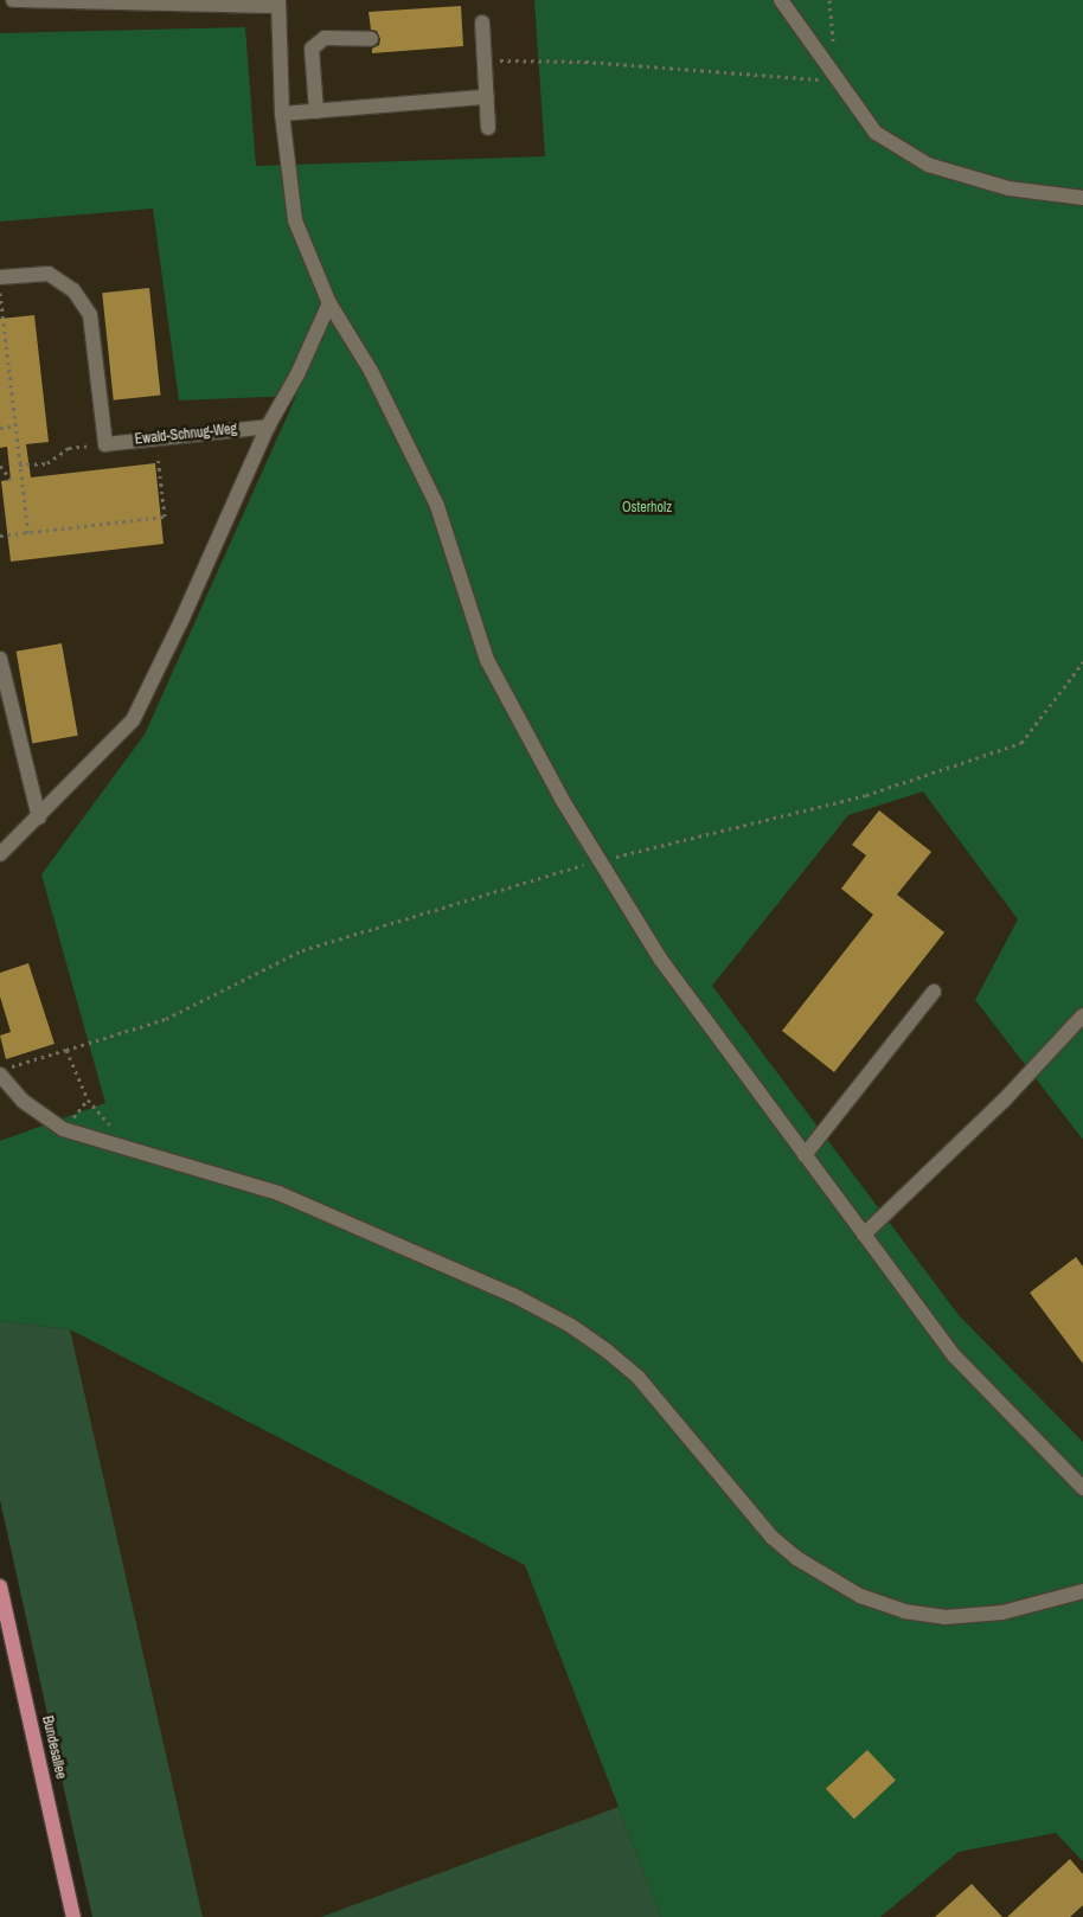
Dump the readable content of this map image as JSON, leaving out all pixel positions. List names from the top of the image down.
{
  "streets": {
    "main road": ["Bundesallee"],
    "lane": ["Ewald-Schnug-Weg"]
  },
  "parks": ["Osterholz"]
}
